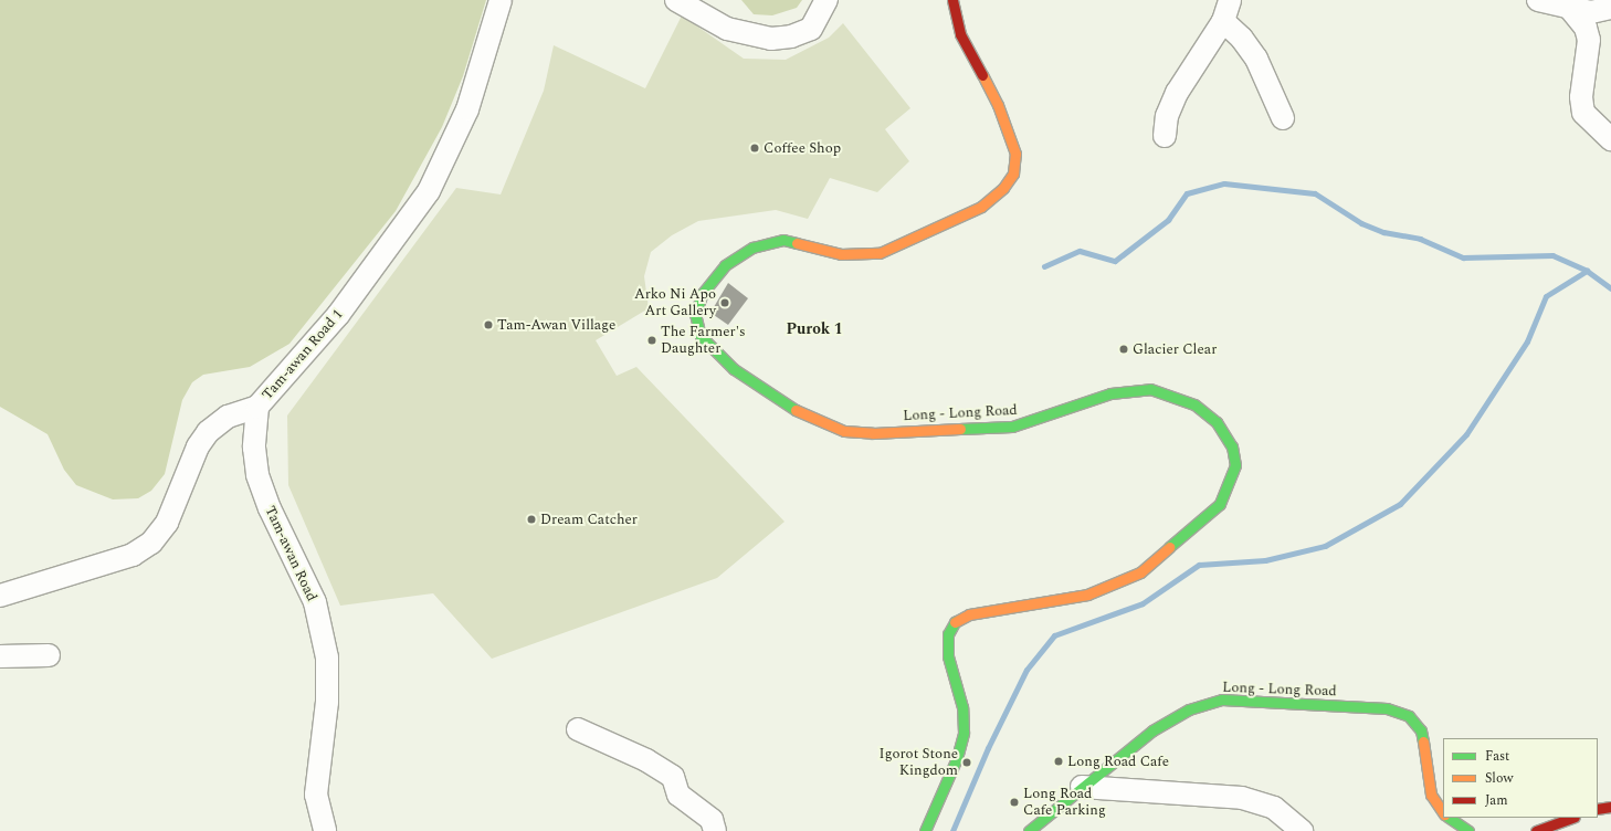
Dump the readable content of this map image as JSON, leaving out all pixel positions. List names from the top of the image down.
{
  "streets": {
    "main road": ["Long - Long Road"],
    "street": ["Tam-awan Road 1", "Tam-awan Road"]
  },
  "crossings": [
    ["Tam-awan Road 1", "Tam-awan Road"]
  ],
  "districts": ["Purok 1"],
  "places": [
    "Coffee Shop",
    "Arko Ni Apo Art Gallery",
    "Tam-Awan Village",
    "The Farmer's Daughter",
    "Glacier Clear",
    "Dream Catcher",
    "Long Road Cafe",
    "Igorot Stone Kingdom",
    "Long Road Cafe Parking"
  ],
  "legend": ["Fast", "Slow", "Jam"]
}
